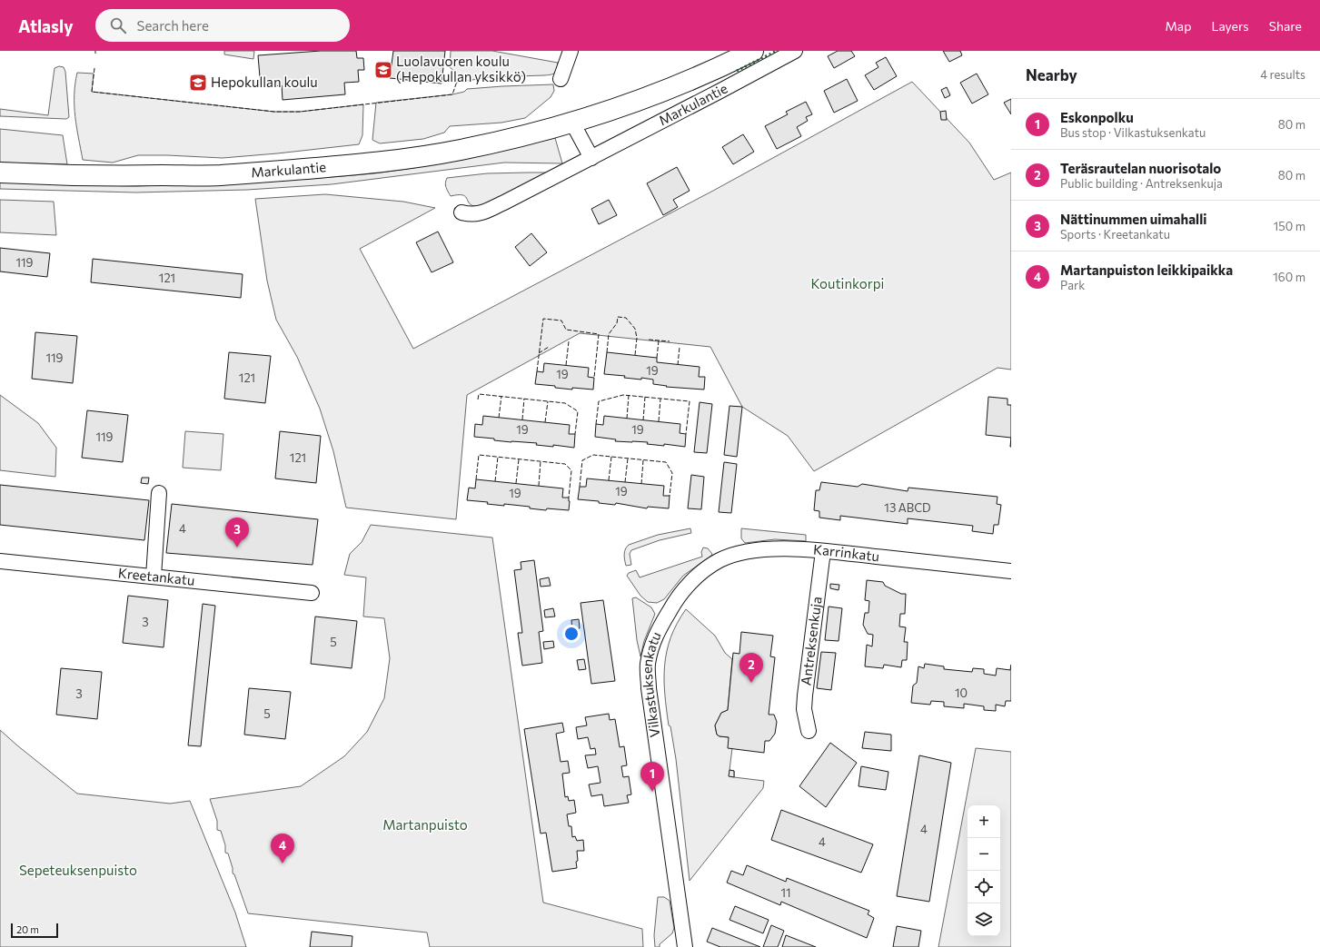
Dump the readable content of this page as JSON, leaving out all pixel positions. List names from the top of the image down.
{
  "streets": {
    "main road": ["Markulantie"],
    "street": [
      "Karrinkatu",
      "Kreetankatu",
      "Antreksenkuja",
      "Vilkastuksenkatu"
    ]
  },
  "crossings": [
    ["Karrinkatu", "Antreksenkuja"],
    ["Karrinkatu", "Vilkastuksenkatu"]
  ],
  "parks": ["Koutinkorpi", "Martanpuisto", "Sepeteuksenpuisto"],
  "places": {
    "school or university": ["Luolavuoren koulu (Hepokullan yksikkö)", "Hepokullan koulu"]
  },
  "house_numbers": [
    "119",
    "121",
    "119",
    "19",
    "19",
    "121",
    "19",
    "19",
    "119",
    "121",
    "19",
    "19",
    "13 ABCD",
    "4",
    "3",
    "5",
    "10",
    "3",
    "5",
    "4",
    "4",
    "11"
  ],
  "scale_bar": "20 m",
  "page": {
    "header": "Atlasly",
    "search": "Search here",
    "nav": ["Map", "Layers", "Share"],
    "heading": ["Nearby", "4 results"],
    "list": [
      {
        "mark": "1",
        "name": "Eskonpolku",
        "note": "Bus stop · Vilkastuksenkatu",
        "value": "80 m"
      },
      {
        "mark": "2",
        "name": "Teräsrautelan nuorisotalo",
        "note": "Public building · Antreksenkuja",
        "value": "80 m"
      },
      {
        "mark": "3",
        "name": "Nättinummen uimahalli",
        "note": "Sports · Kreetankatu",
        "value": "150 m"
      },
      {
        "mark": "4",
        "name": "Martanpuiston leikkipaikka",
        "note": "Park",
        "value": "160 m"
      }
    ],
    "pins": [
      "3",
      "2",
      "1",
      "4"
    ],
    "map_buttons": ["+", "−"],
    "scale": "20 m"
  }
}
